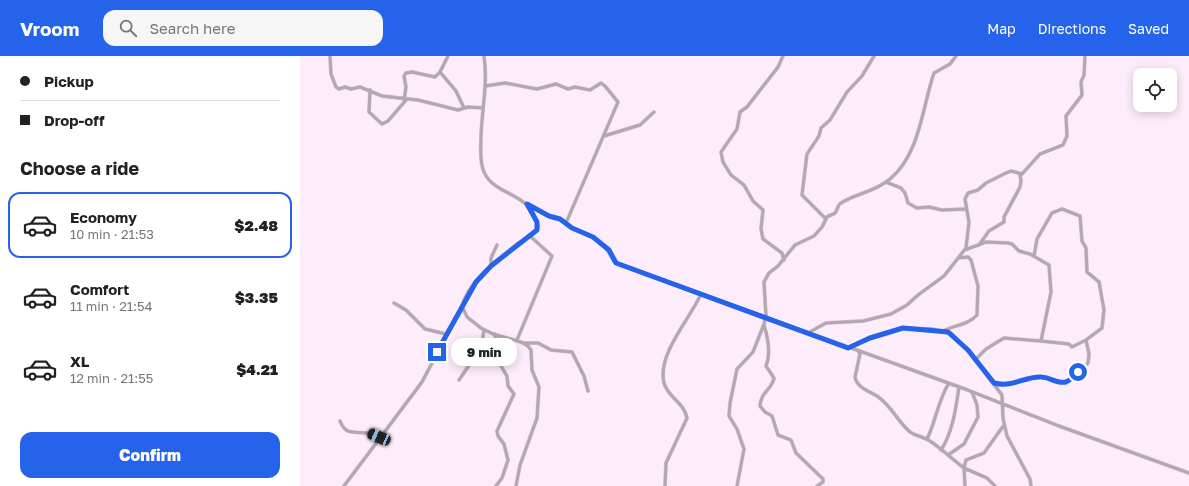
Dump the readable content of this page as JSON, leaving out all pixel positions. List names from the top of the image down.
{
  "page": {
    "header": "Vroom",
    "search": "Search here",
    "nav": ["Map", "Directions", "Saved"],
    "banner": ["Pickup", "Drop-off"],
    "heading": "Choose a ride",
    "list": [
      {
        "name": "Economy",
        "note": "10 min · 21:53",
        "value": "$2.48"
      },
      {
        "name": "Comfort",
        "note": "11 min · 21:54",
        "value": "$3.35"
      },
      {
        "name": "XL",
        "note": "12 min · 21:55",
        "value": "$4.21"
      }
    ],
    "bubble": "9 min",
    "buttons": "Confirm"
  }
}
